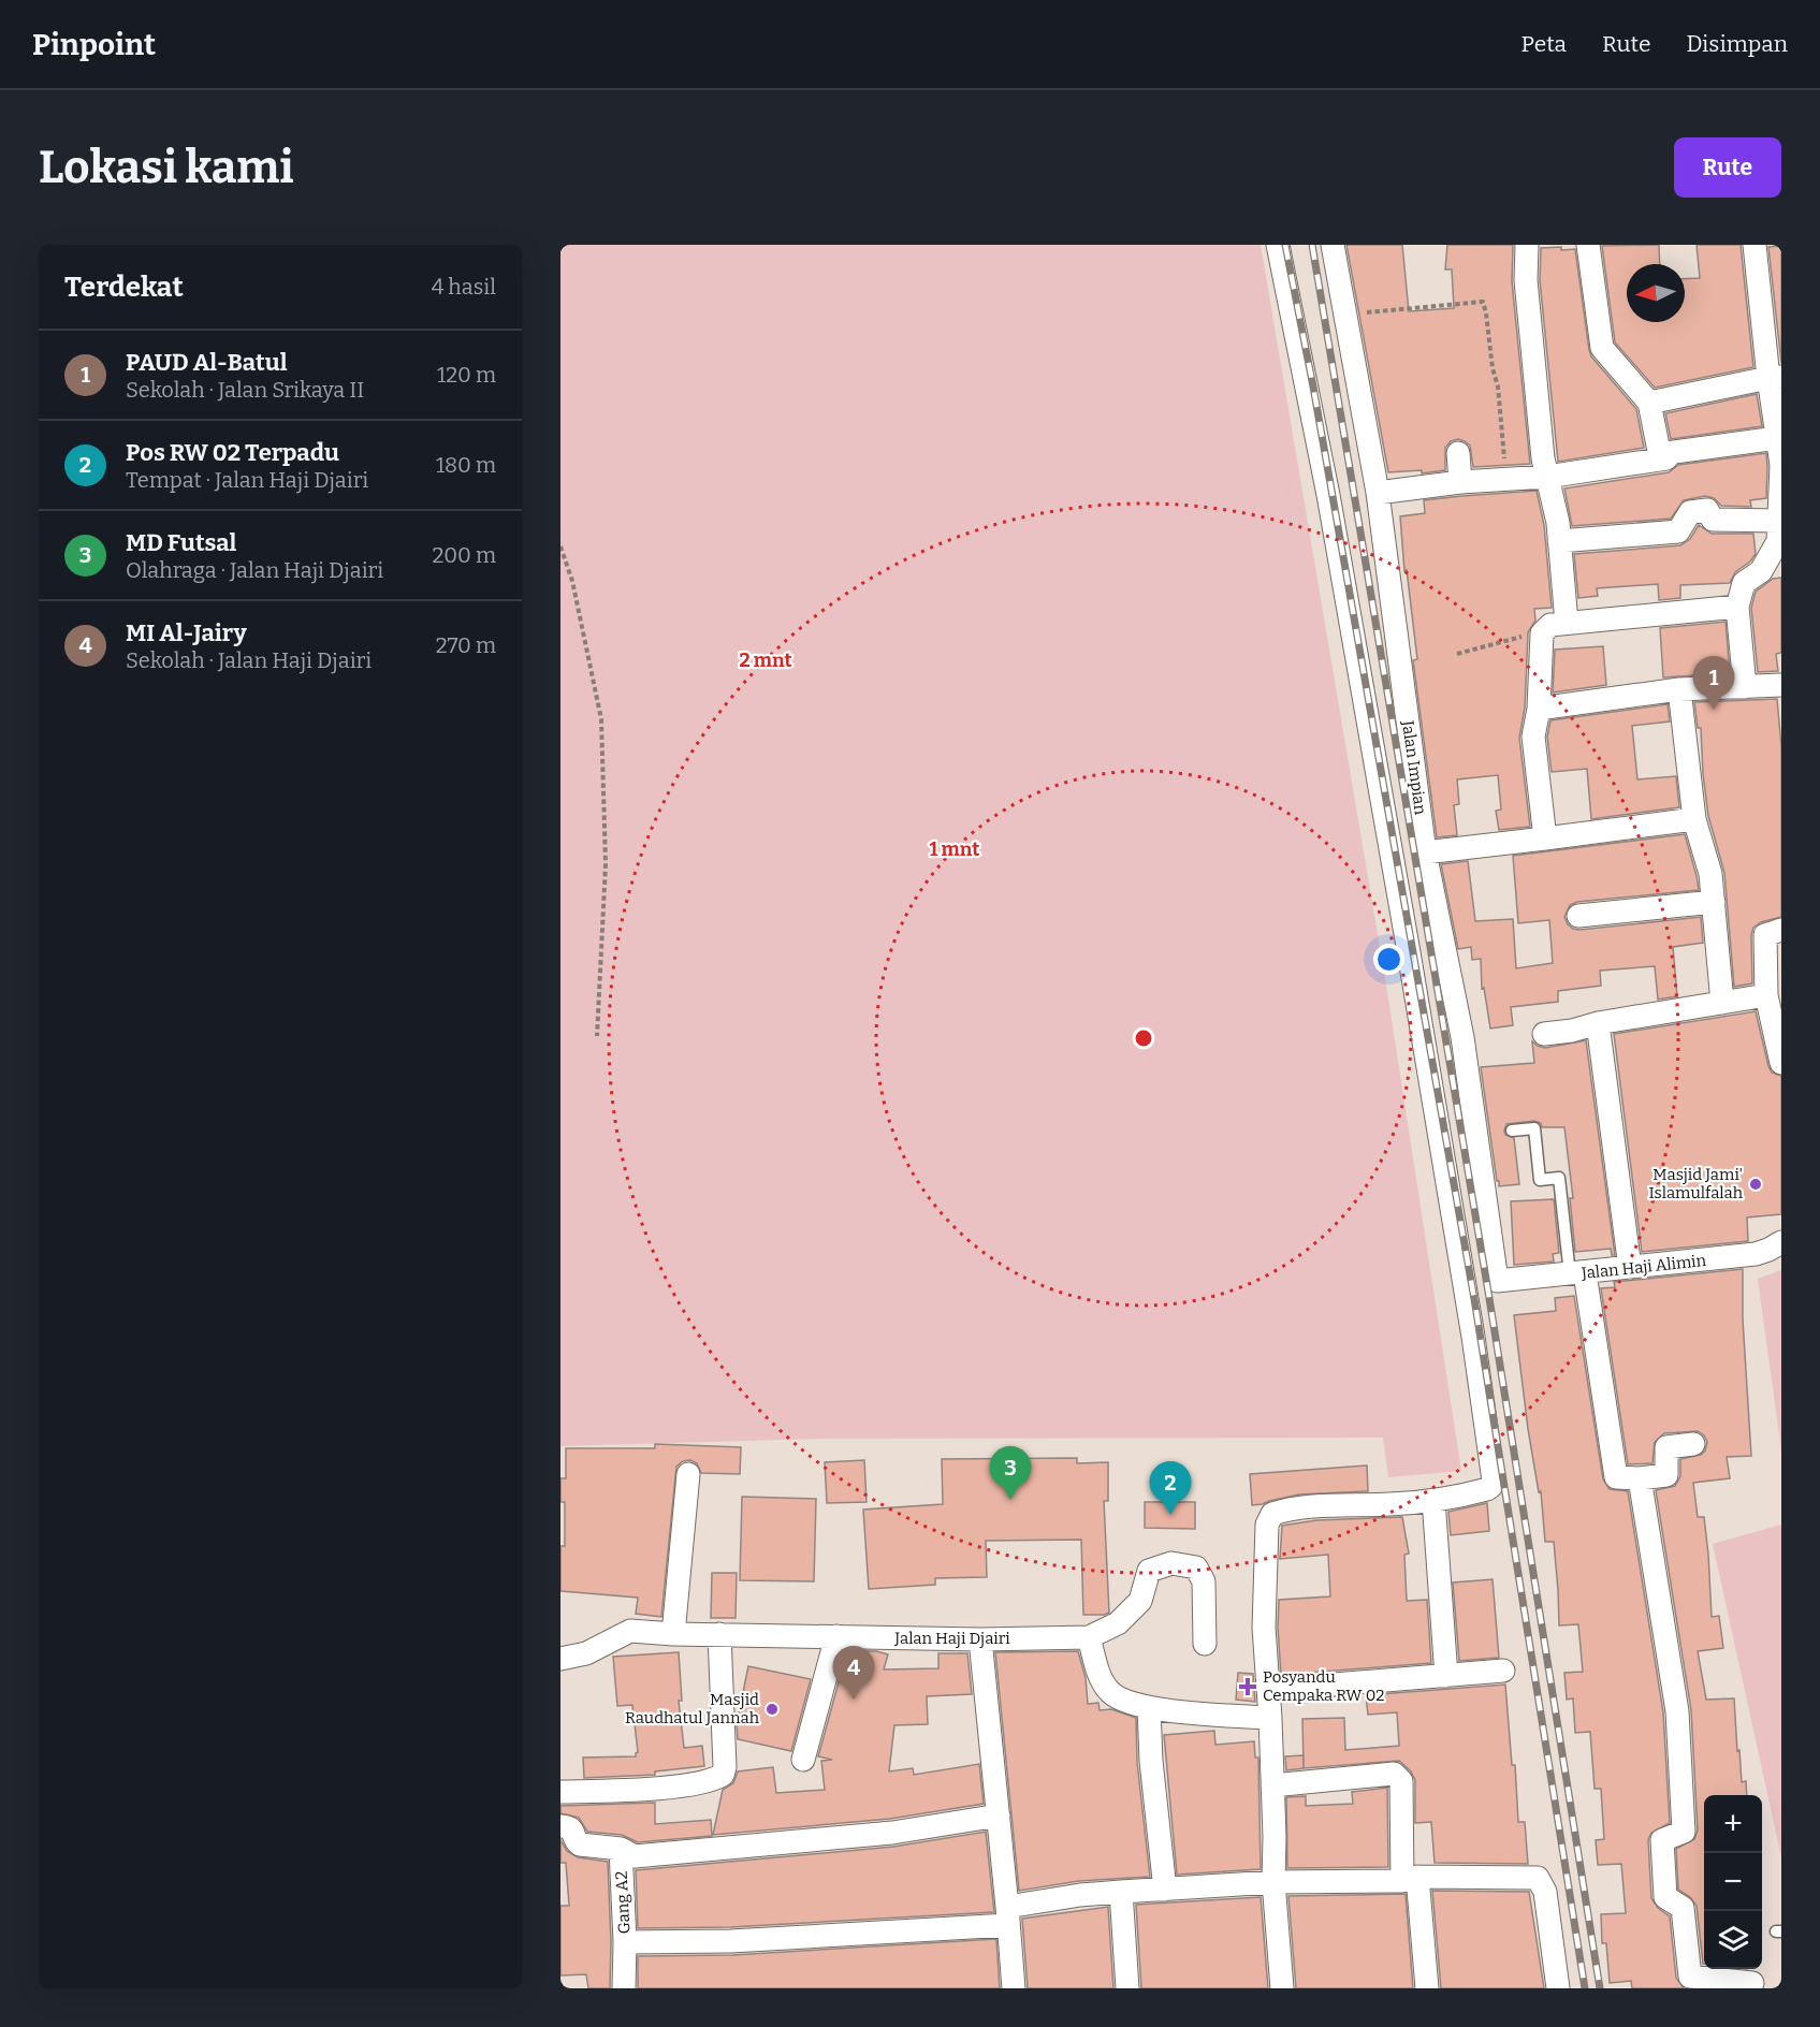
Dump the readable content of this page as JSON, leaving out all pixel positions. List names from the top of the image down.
{
  "streets": {
    "street": [
      "Jalan Impian",
      "Jalan Haji Alimin",
      "Jalan Haji Djairi",
      "Gang A2"
    ]
  },
  "crossings": [
    ["Jalan Impian", "Jalan Haji Alimin"]
  ],
  "places": {
    "other": ["Masjid Jami' Islamulfalah", "Masjid Raudhatul Jannah"],
    "health": ["Posyandu Cempaka RW 02"]
  },
  "north": "left",
  "page": {
    "header": "Pinpoint",
    "nav": ["Peta", "Rute", "Disimpan"],
    "buttons": "Rute",
    "title": "Lokasi kami",
    "heading": ["Terdekat", "4 hasil"],
    "list": [
      {
        "mark": "1",
        "name": "PAUD Al-Batul",
        "note": "Sekolah · Jalan Srikaya II",
        "value": "120 m"
      },
      {
        "mark": "2",
        "name": "Pos RW 02 Terpadu",
        "note": "Tempat · Jalan Haji Djairi",
        "value": "180 m"
      },
      {
        "mark": "3",
        "name": "MD Futsal",
        "note": "Olahraga · Jalan Haji Djairi",
        "value": "200 m"
      },
      {
        "mark": "4",
        "name": "MI Al-Jairy",
        "note": "Sekolah · Jalan Haji Djairi",
        "value": "270 m"
      }
    ],
    "pins": [
      "1",
      "3",
      "2",
      "4"
    ],
    "map_buttons": ["+", "−"]
  },
  "rings": ["2 mnt", "1 mnt"]
}
